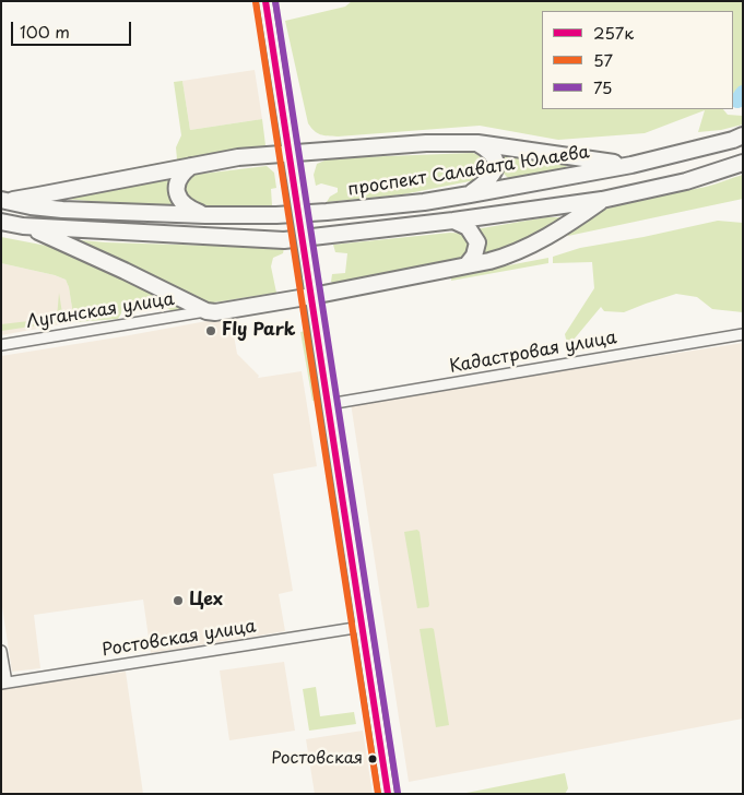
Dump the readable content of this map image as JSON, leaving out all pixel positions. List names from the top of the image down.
{
  "streets": {
    "main road": ["проспект Салавата Юлаева"],
    "street": ["Луганская улица", "Кадастровая улица", "Ростовская улица"]
  },
  "places": ["Fly Park", "Цех", "Ростовская"],
  "lines": ["transit line 257к", "transit line 75", "transit line 57"],
  "legend": ["257к", "57", "75"],
  "scale_bar": "100 m"
}
